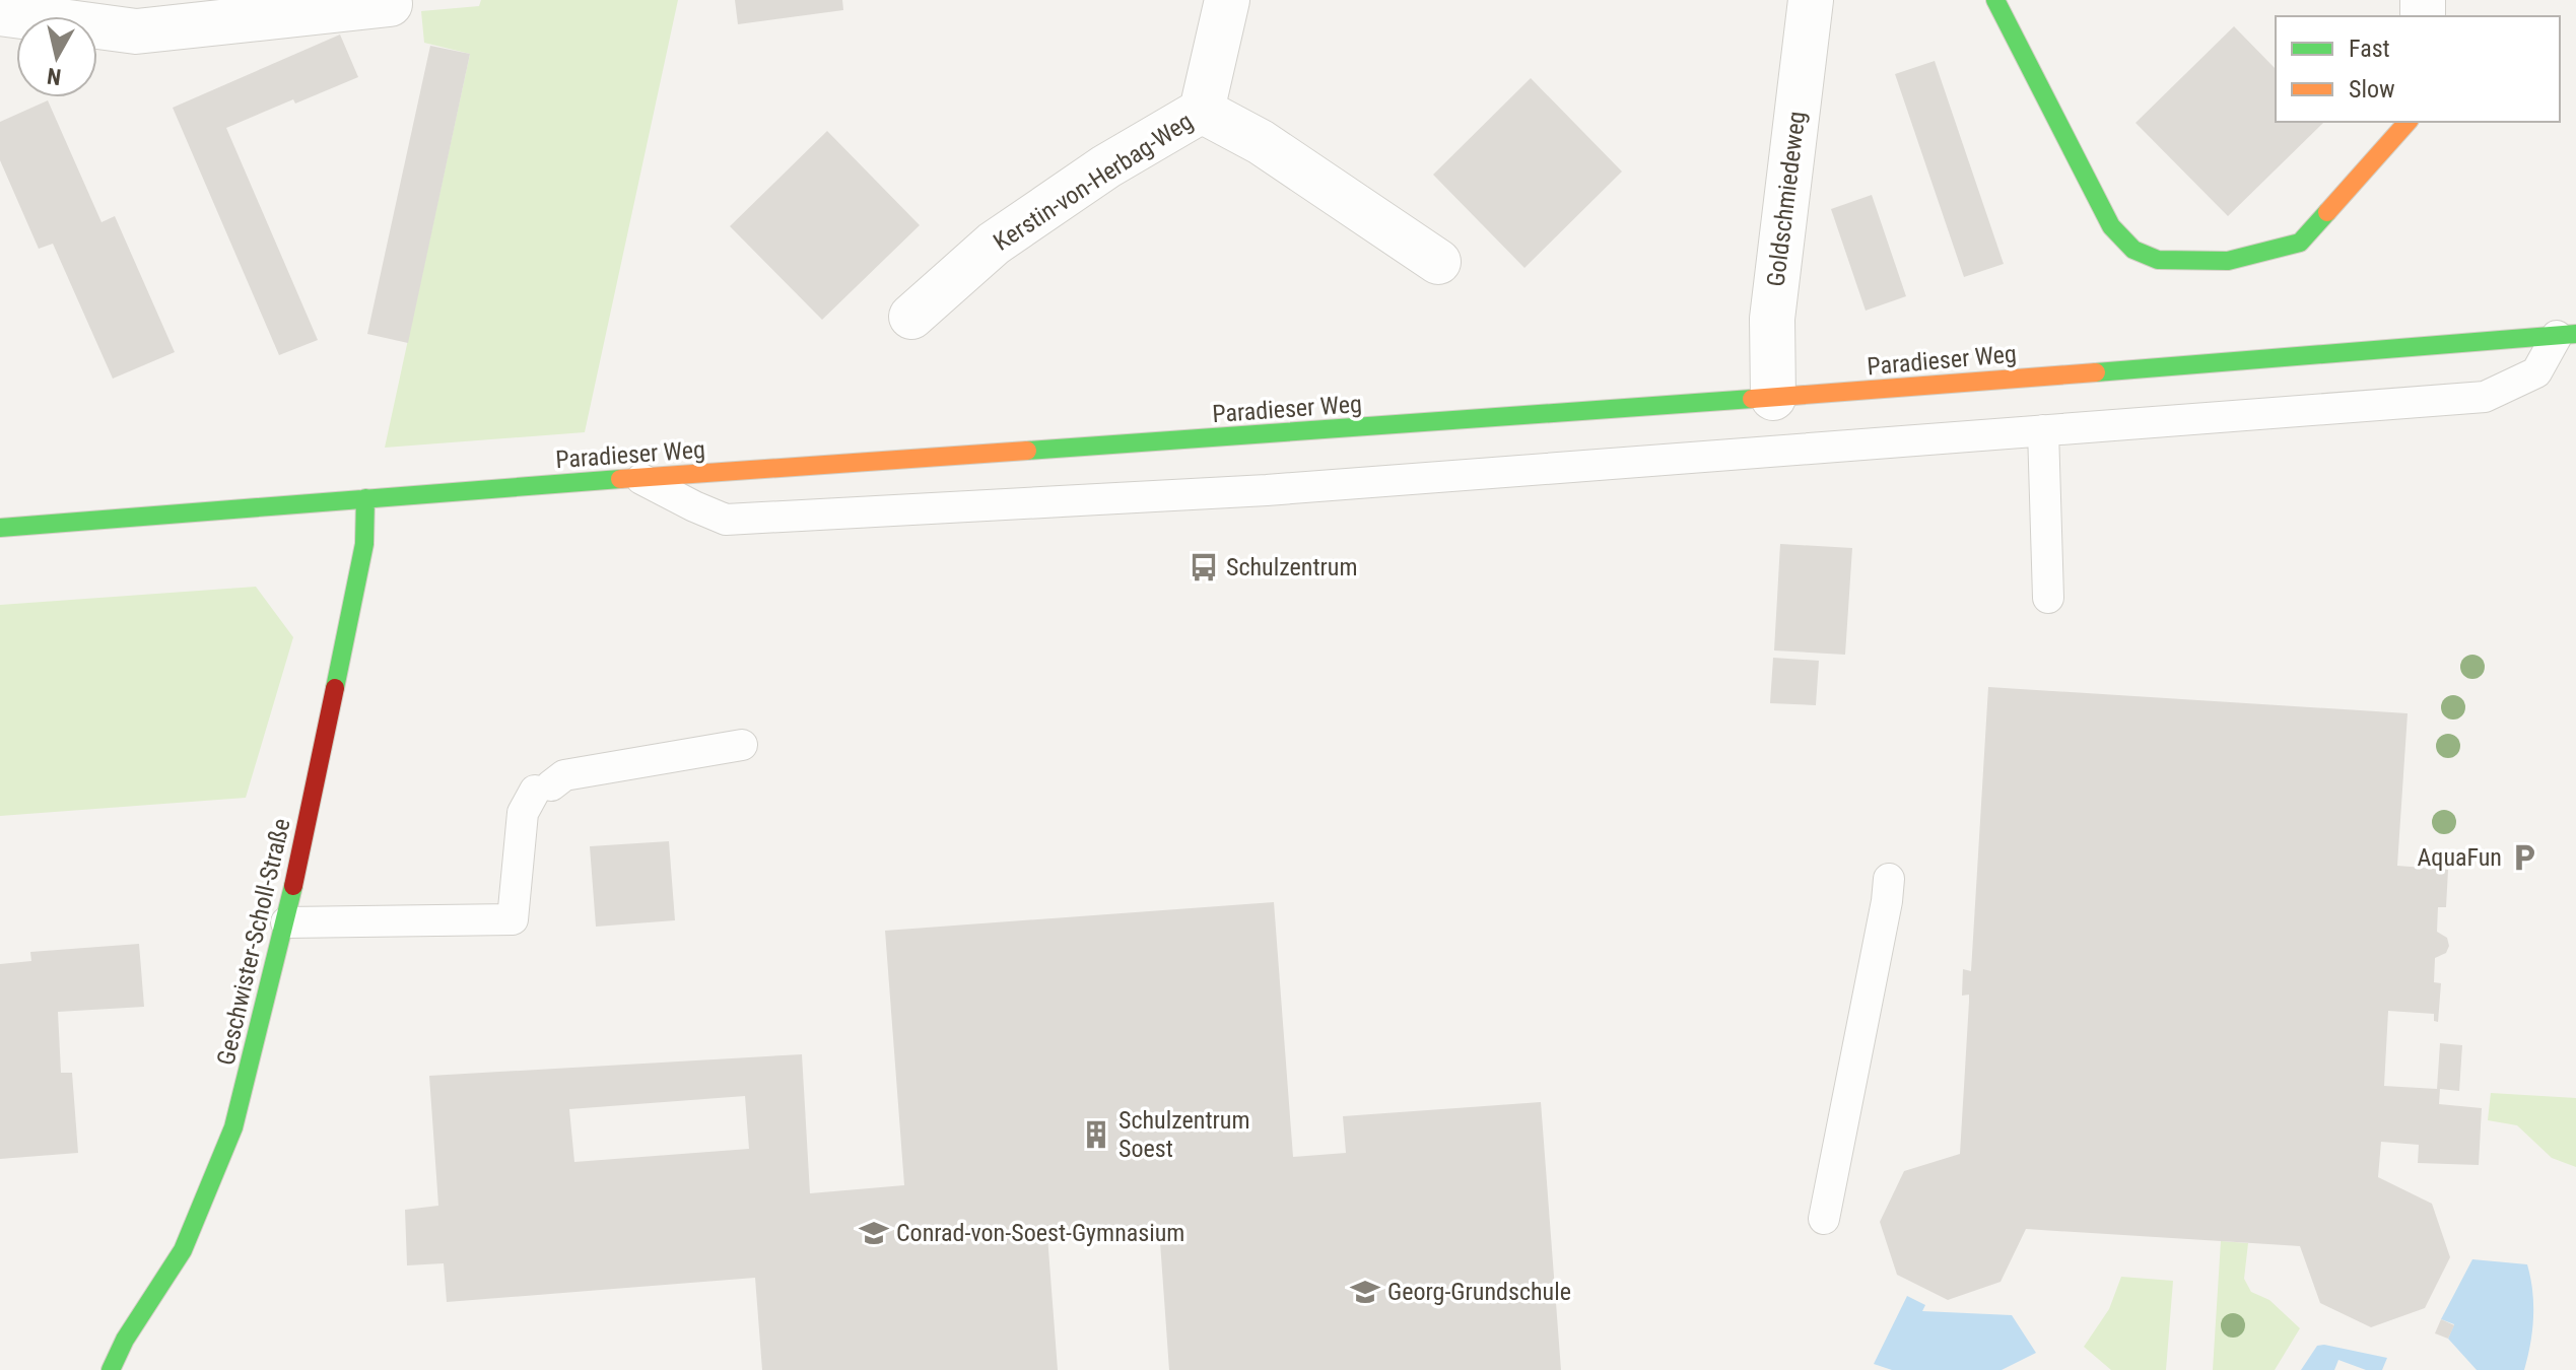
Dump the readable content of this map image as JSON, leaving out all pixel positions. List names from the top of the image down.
{
  "streets": {
    "street": [
      "Kerstin-von-Herbag-Weg",
      "Goldschmiedeweg",
      "Paradieser Weg",
      "Geschwister-Scholl-Straße"
    ]
  },
  "crossings": [
    ["Goldschmiedeweg", "Paradieser Weg"],
    ["Paradieser Weg", "Geschwister-Scholl-Straße"]
  ],
  "places": {
    "bus stop": ["Schulzentrum"],
    "parking": ["AquaFun"],
    "building": ["Schulzentrum Soest"],
    "school or university": ["Conrad-von-Soest-Gymnasium", "Georg-Grundschule"]
  },
  "legend": ["Fast", "Slow"],
  "north": "bottom"
}
